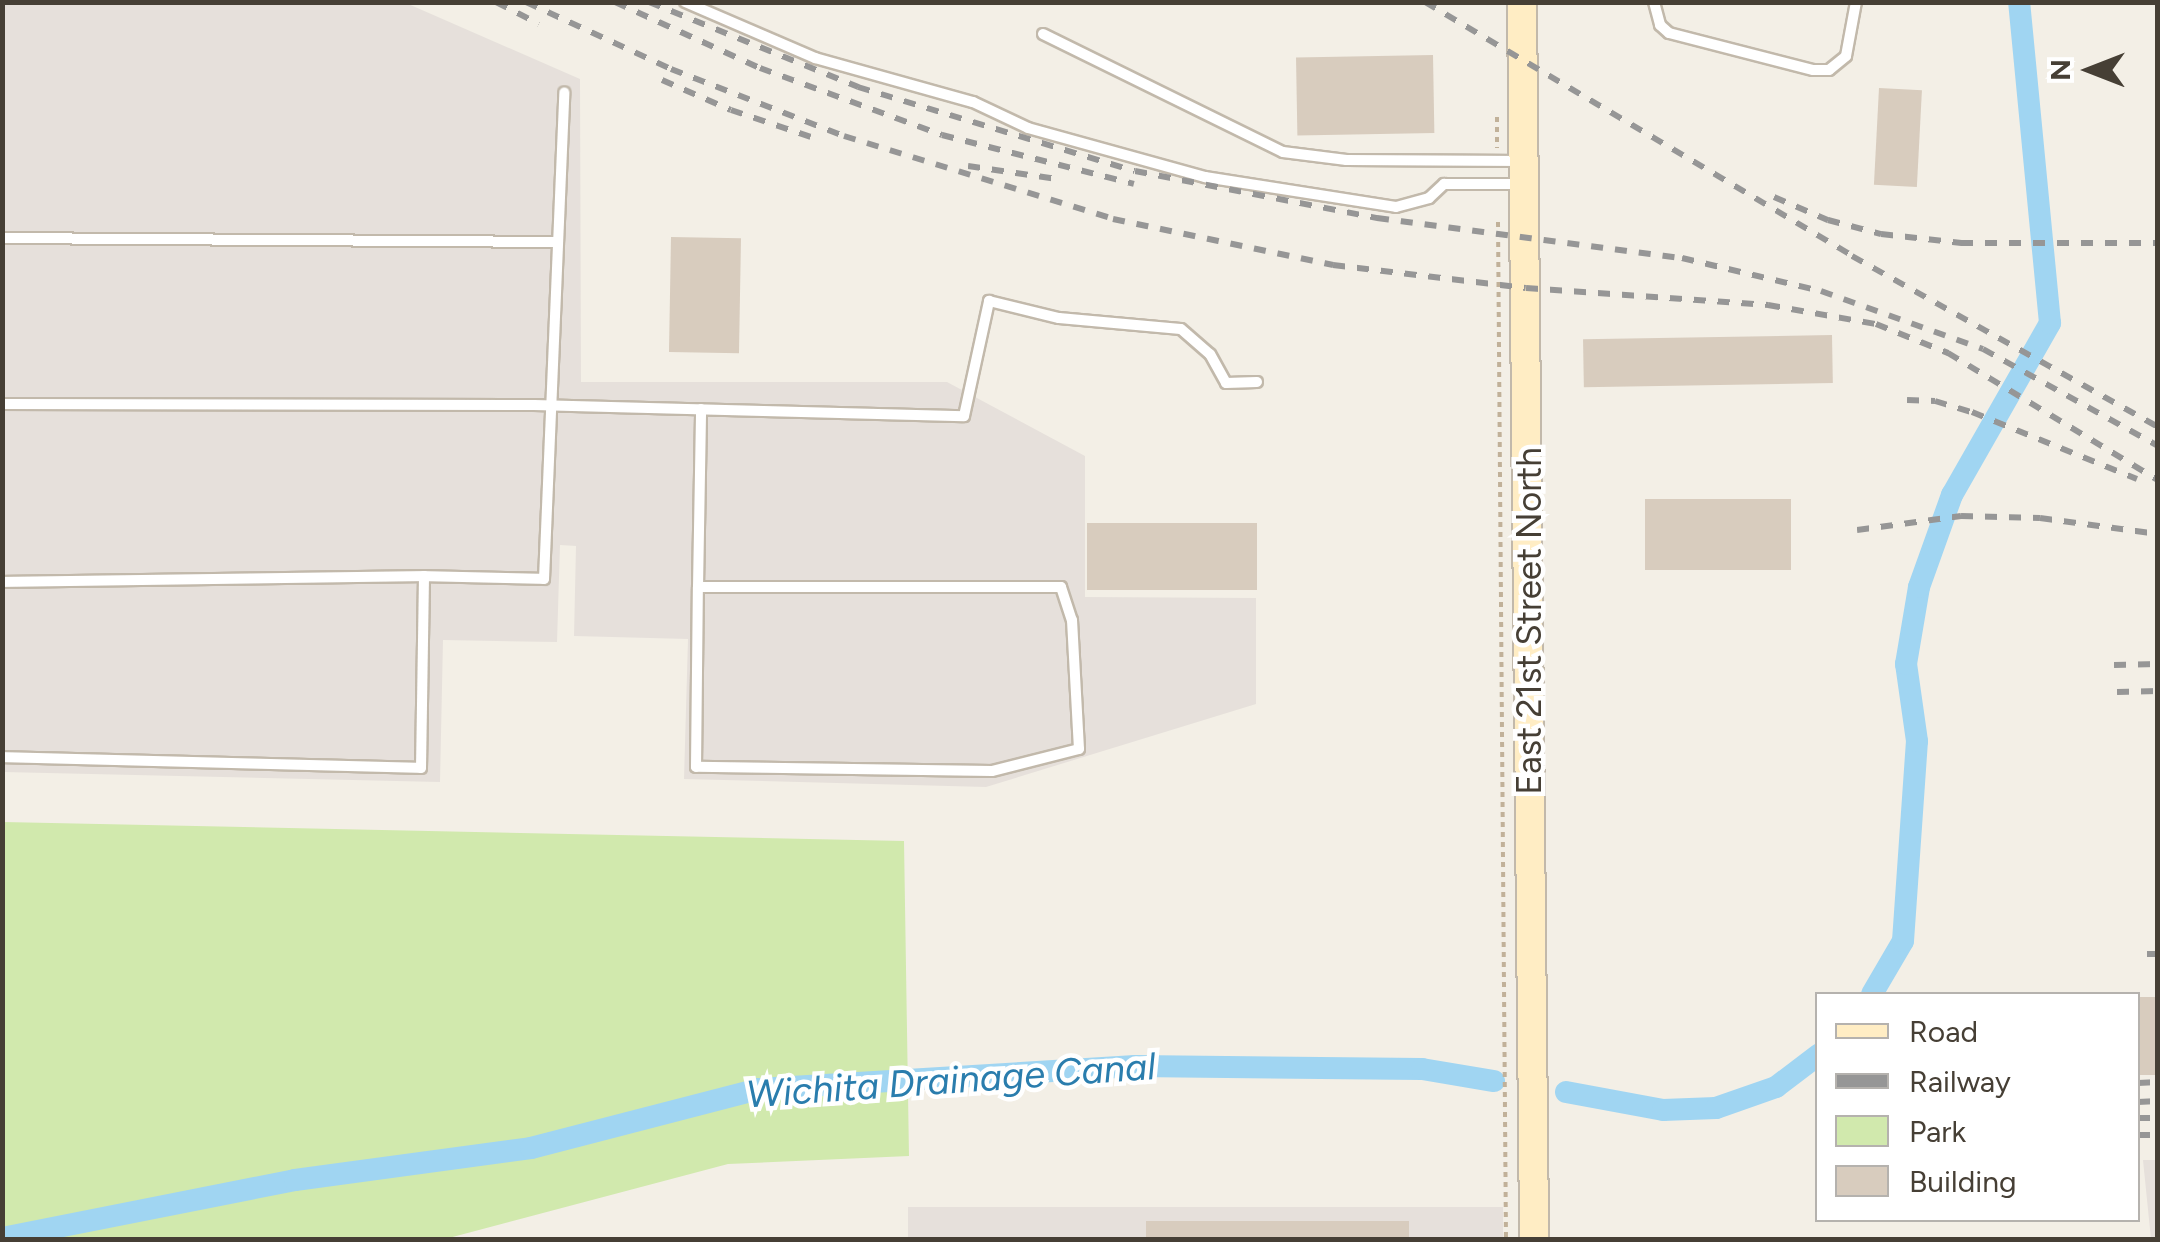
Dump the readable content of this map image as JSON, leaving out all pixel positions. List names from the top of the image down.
{
  "streets": {
    "main road": ["East 21st Street North"]
  },
  "water": ["Wichita Drainage Canal"],
  "legend": [
    "Road",
    "Railway",
    "Park",
    "Building"
  ],
  "north": "left"
}
